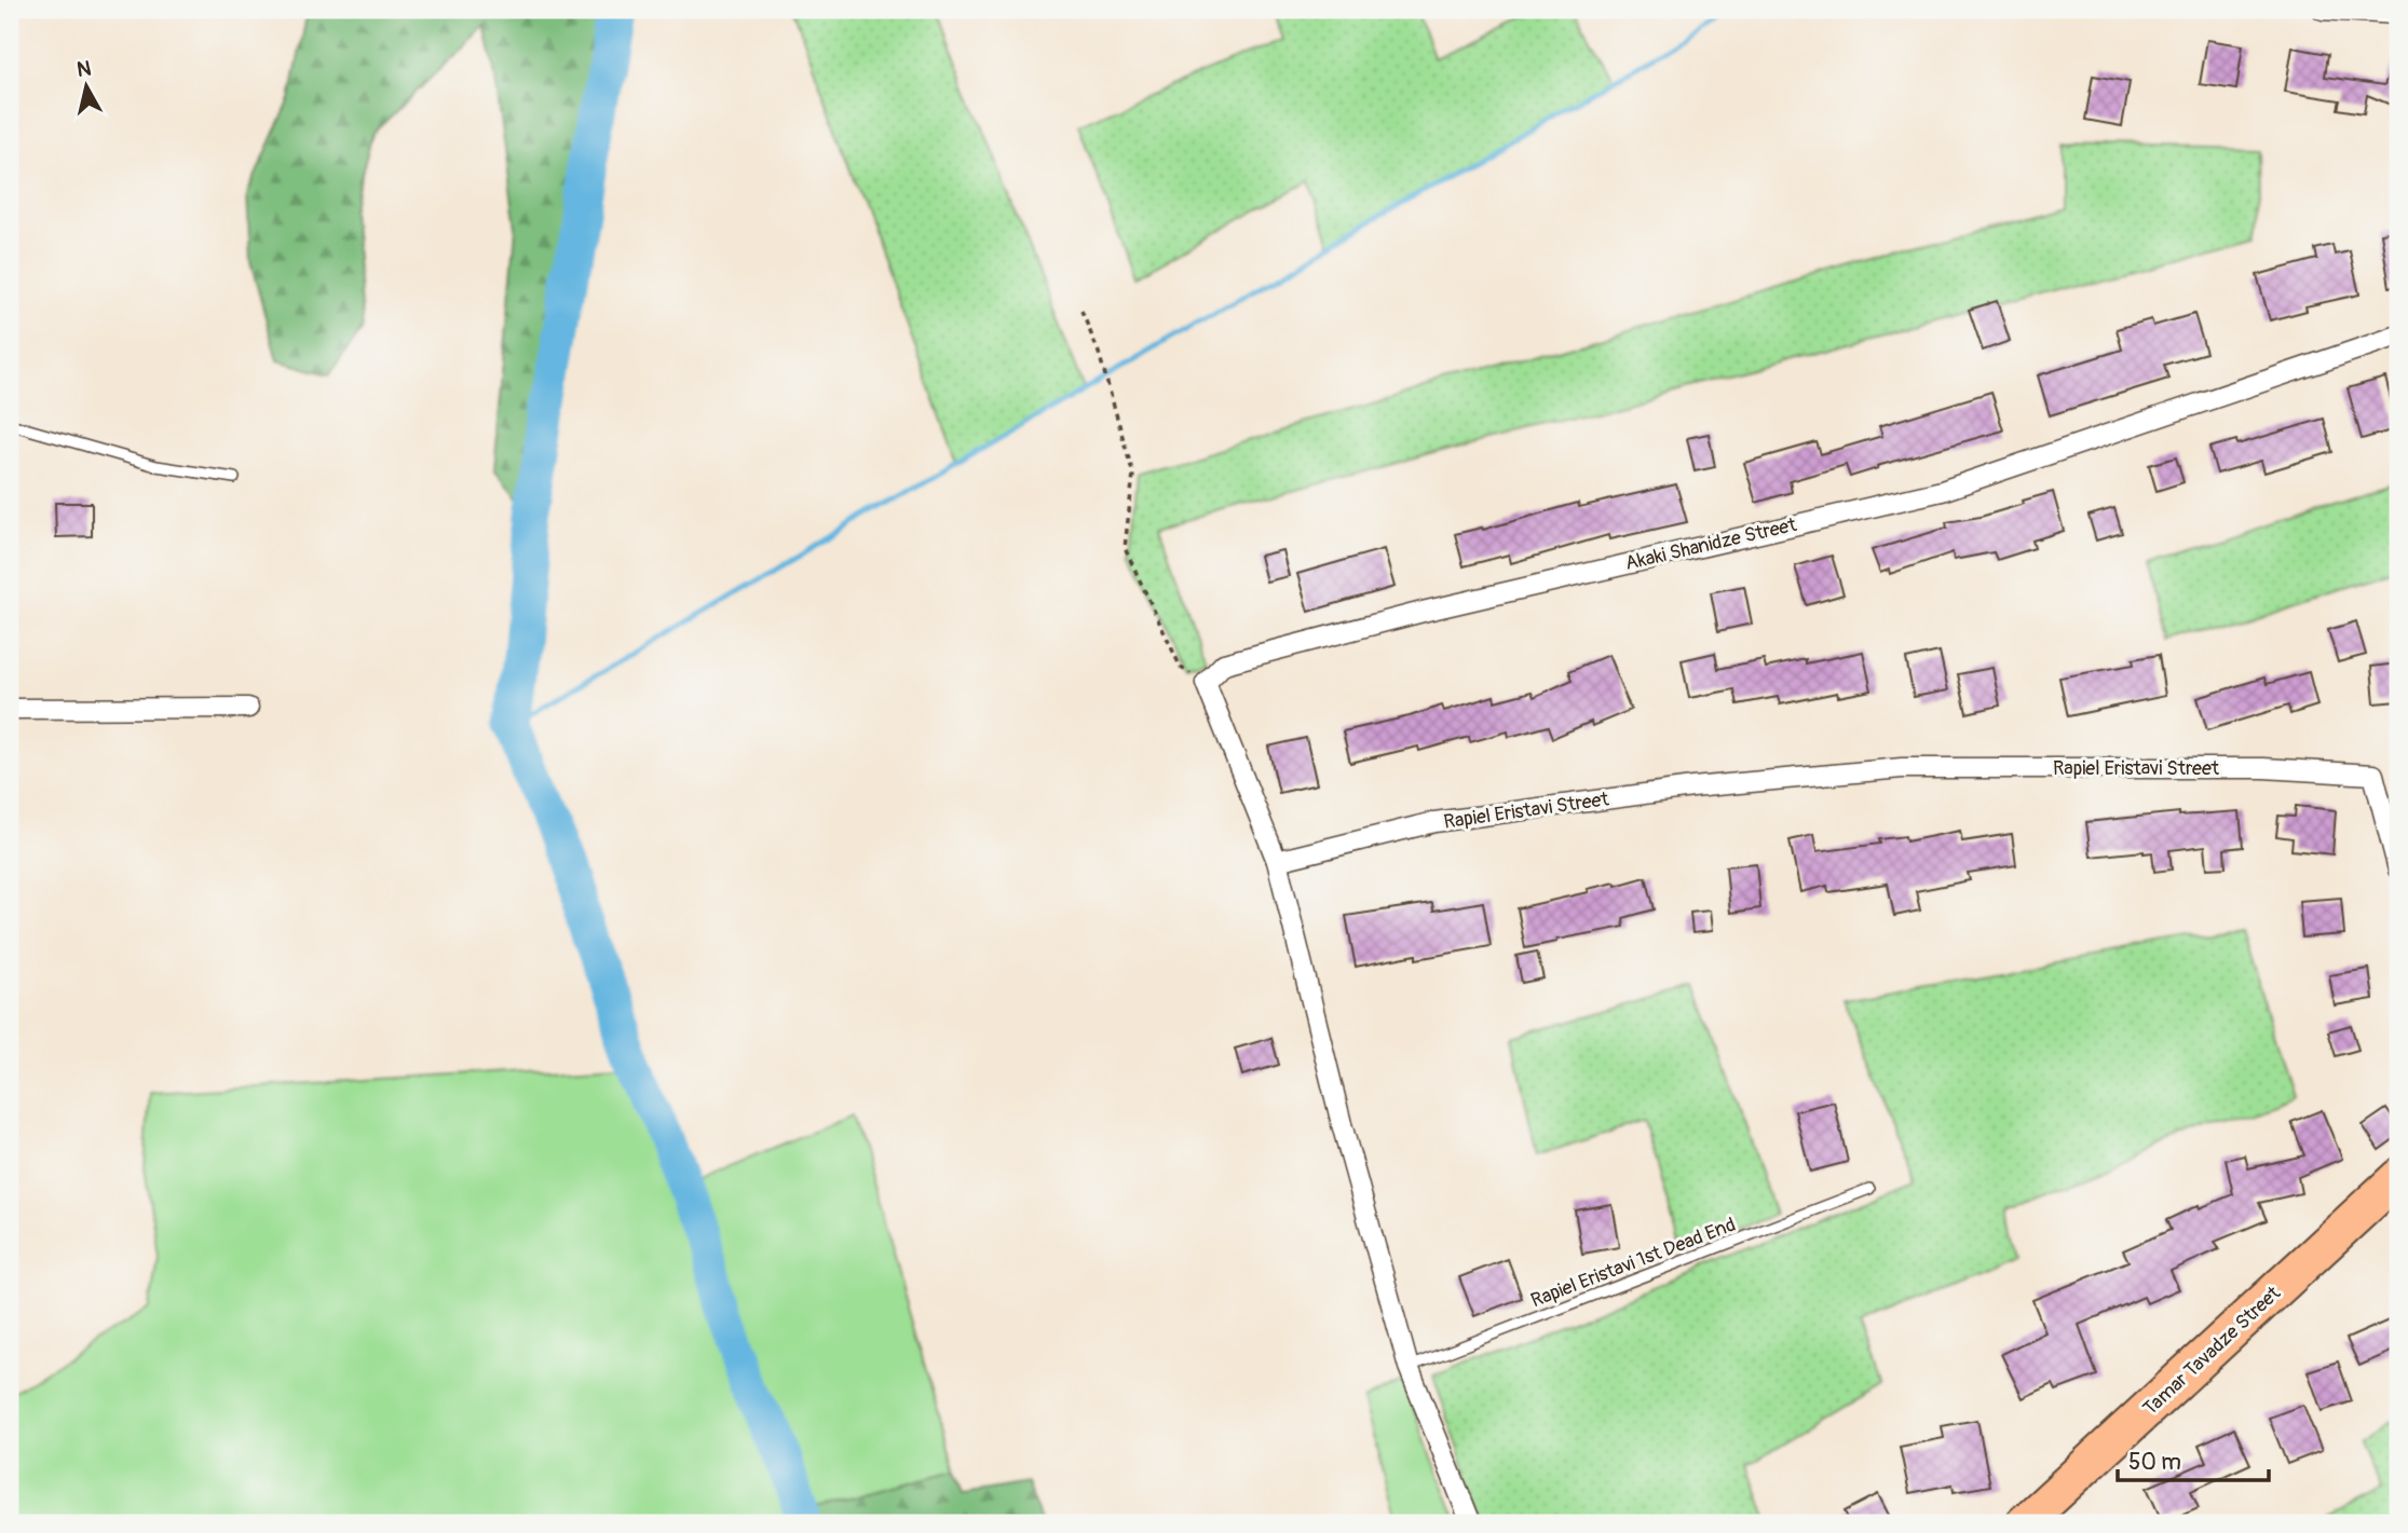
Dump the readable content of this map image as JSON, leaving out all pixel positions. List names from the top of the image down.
{
  "streets": {
    "highway": ["Tamar Tavadze Street"],
    "street": ["Akaki Shanidze Street", "Rapiel Eristavi Street"],
    "lane": ["Rapiel Eristavi 1st Dead End"]
  },
  "scale_bar": "50 m",
  "north": "top"
}
